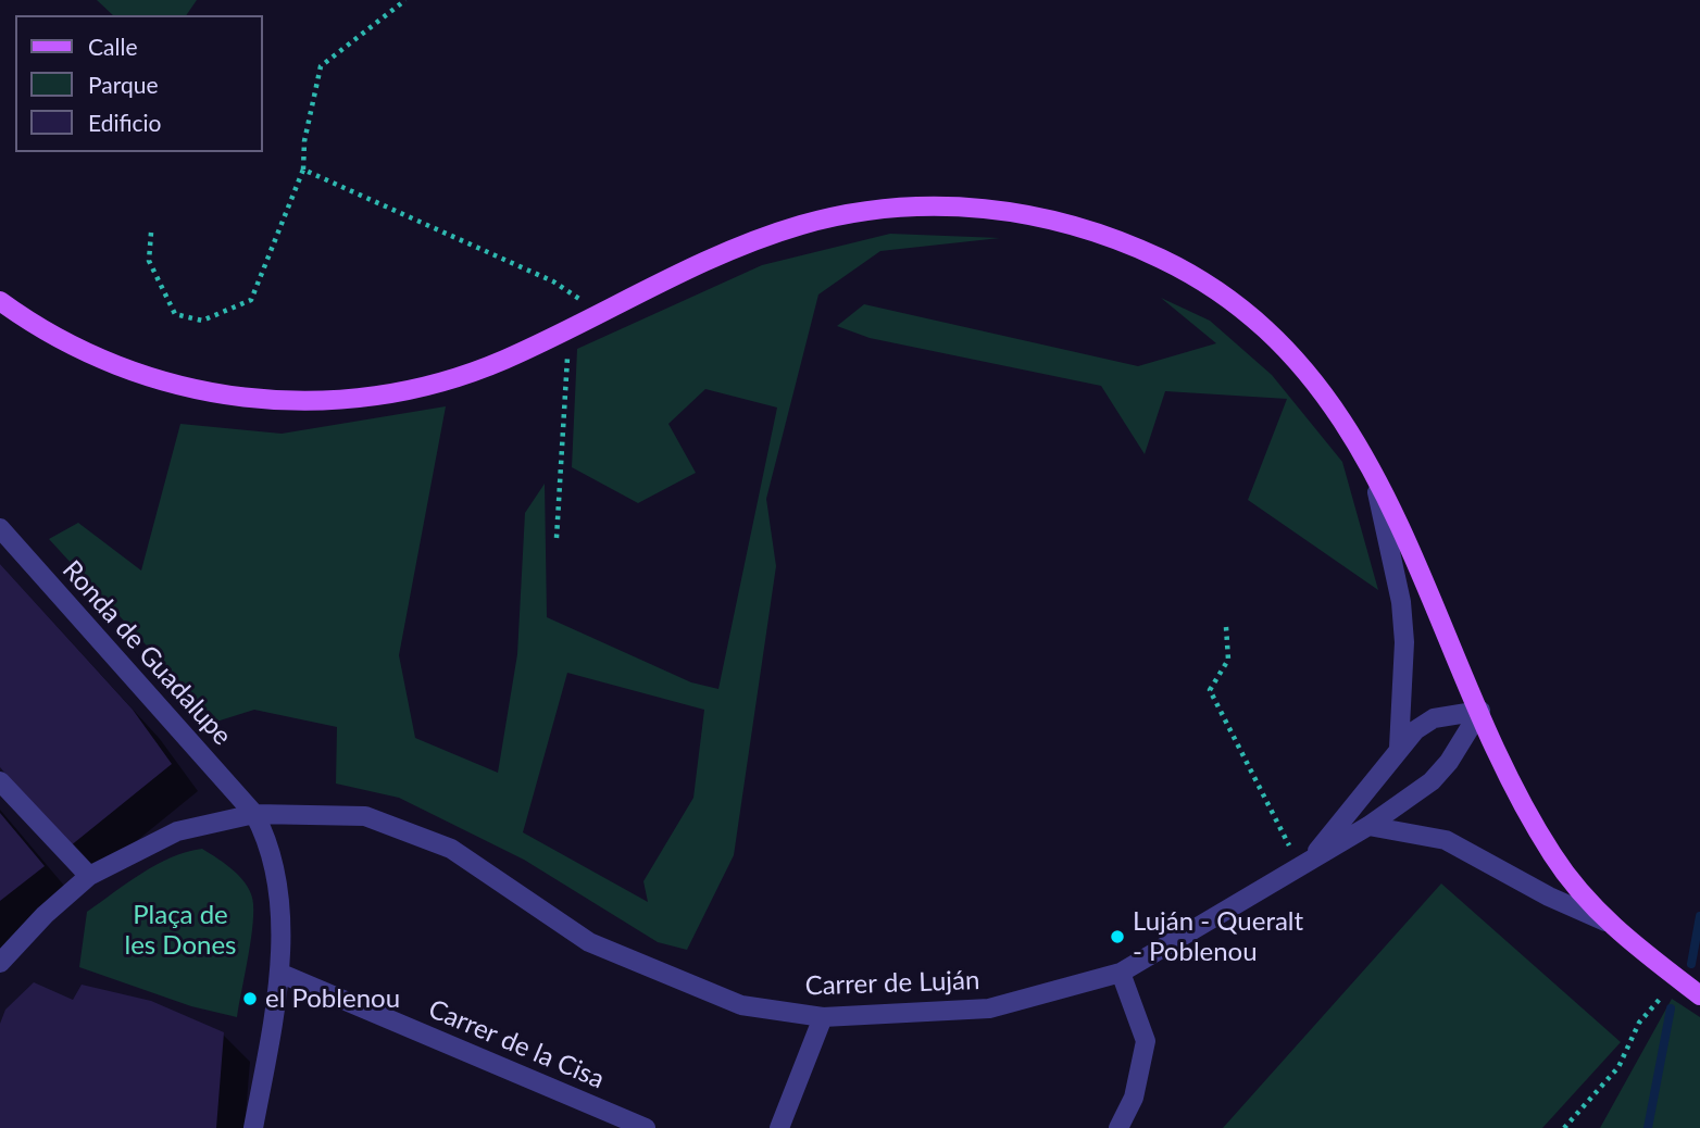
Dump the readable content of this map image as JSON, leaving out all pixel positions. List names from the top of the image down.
{
  "streets": {
    "street": ["Ronda de Guadalupe", "Carrer de Luján", "Carrer de la Cisa"]
  },
  "crossings": [
    ["Ronda de Guadalupe", "Carrer de Luján"],
    ["Ronda de Guadalupe", "Carrer de la Cisa"]
  ],
  "parks": ["Plaça de les Dones"],
  "places": ["Luján - Queralt - Poblenou", "el Poblenou"],
  "legend": ["Calle", "Parque", "Edificio"]
}
